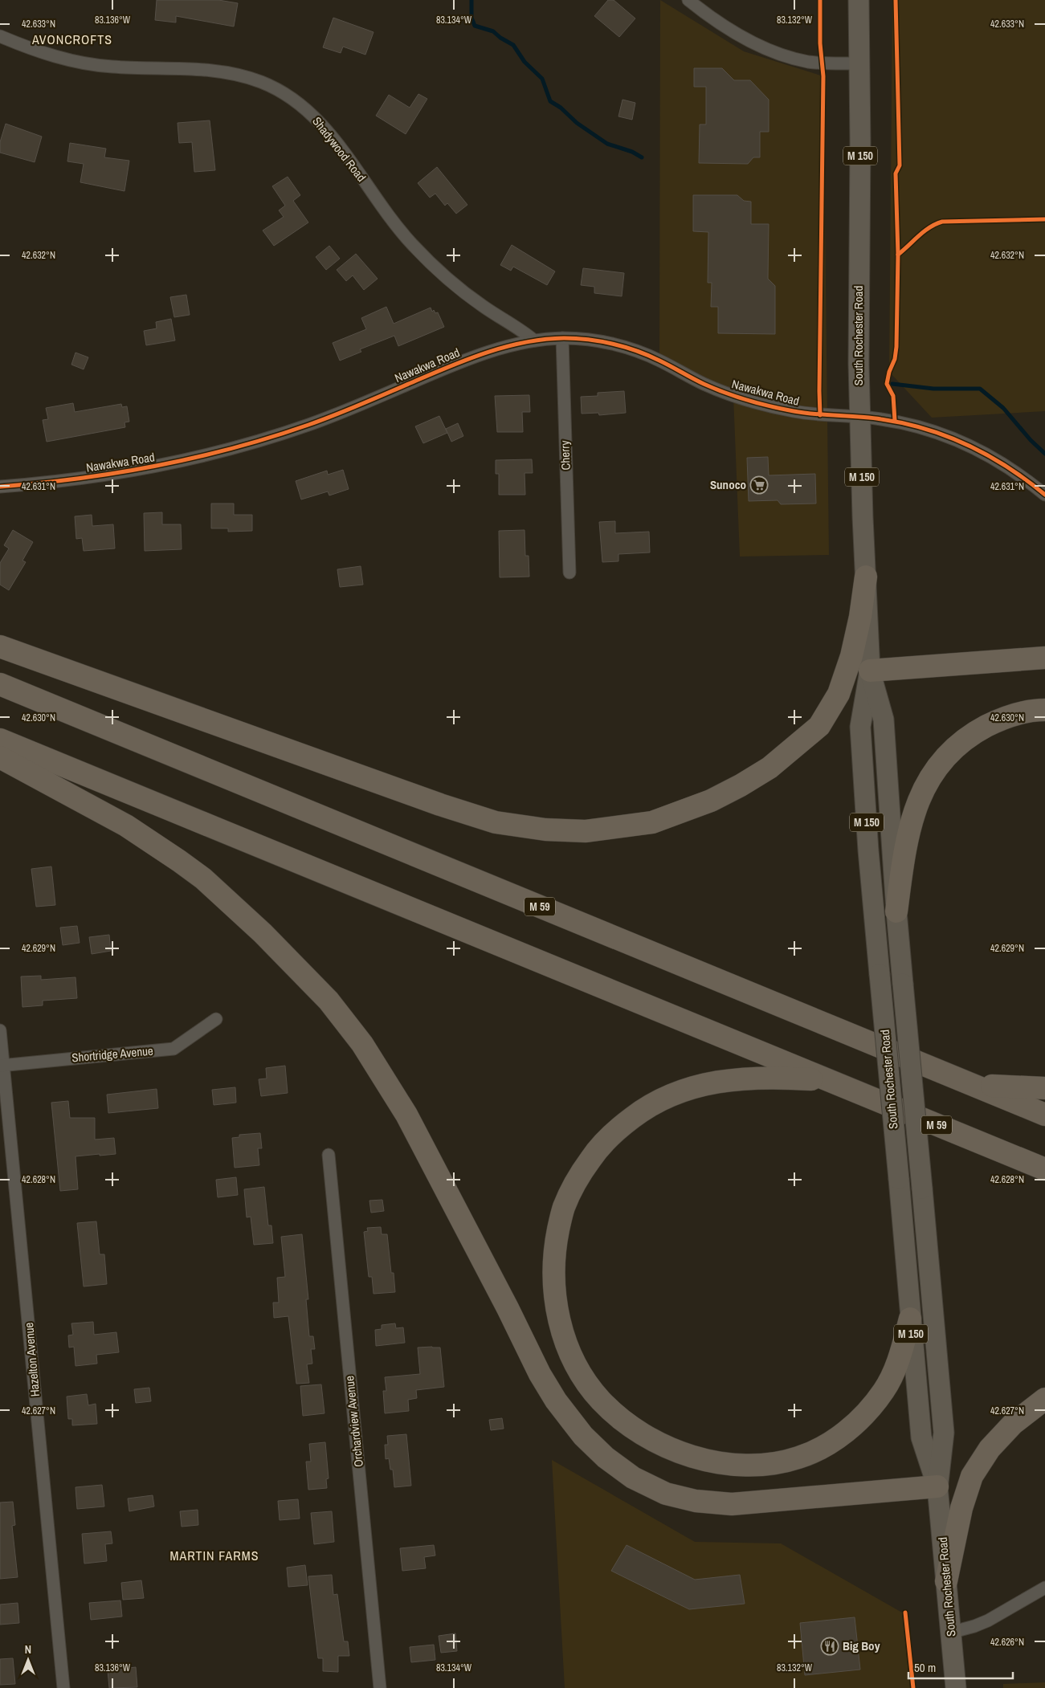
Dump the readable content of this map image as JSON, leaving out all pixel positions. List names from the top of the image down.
{
  "streets": {
    "highway": ["M 59"],
    "main road": ["M 150", "South Rochester Road"],
    "street": [
      "Shadywood Road",
      "Nawakwa Road",
      "Cherry",
      "Shortridge Avenue",
      "Hazelton Avenue",
      "Orchardview Avenue"
    ]
  },
  "crossings": [
    ["Shadywood Road", "Nawakwa Road"],
    ["South Rochester Road", "Nawakwa Road"],
    ["Nawakwa Road", "Cherry"],
    ["Shortridge Avenue", "Hazelton Avenue"]
  ],
  "districts": ["AVONCROFTS", "MARTIN FARMS"],
  "places": {
    "supermarket": ["Sunoco"],
    "restaurant": ["Big Boy"]
  },
  "scale_bar": "50 m",
  "north": "top",
  "coordinates": [
    "83.136°W",
    "83.134°W",
    "83.132°W",
    "42.633°N",
    "42.632°N",
    "42.631°N",
    "42.630°N",
    "42.629°N",
    "42.628°N",
    "42.627°N",
    "42.626°N"
  ]
}
